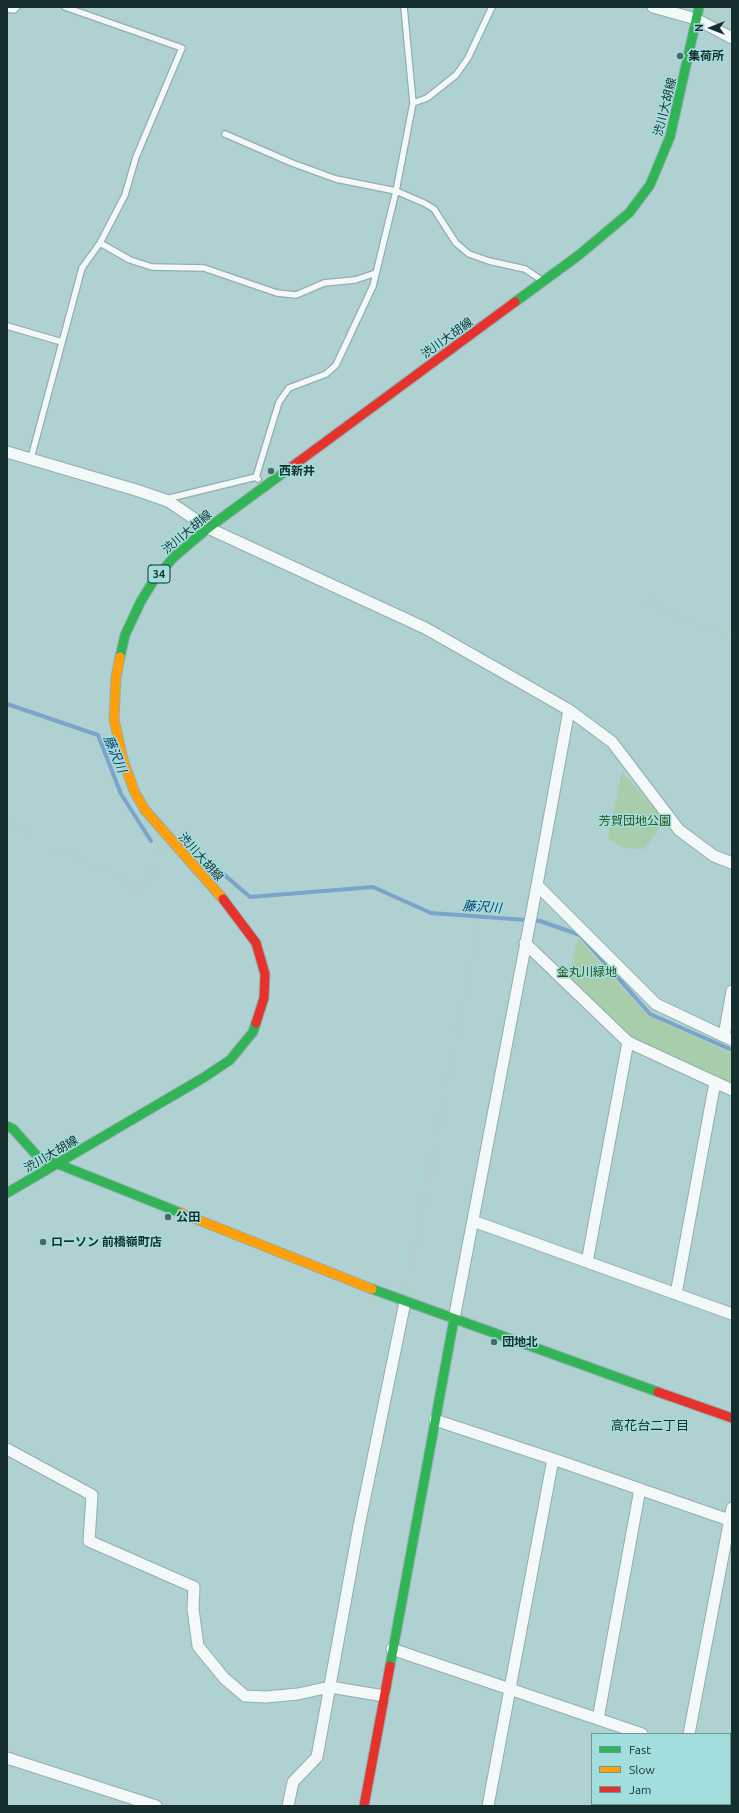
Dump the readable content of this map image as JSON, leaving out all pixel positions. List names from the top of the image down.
{
  "streets": {
    "main road": ["渋川大胡線", "34"]
  },
  "districts": ["高花台二丁目"],
  "water": ["藤沢川"],
  "parks": ["芳賀団地公園", "金丸川緑地"],
  "places": [
    "集荷所",
    "西新井",
    "公田",
    "ローソン 前橋嶺町店",
    "団地北"
  ],
  "legend": ["Fast", "Slow", "Jam"],
  "north": "left"
}
